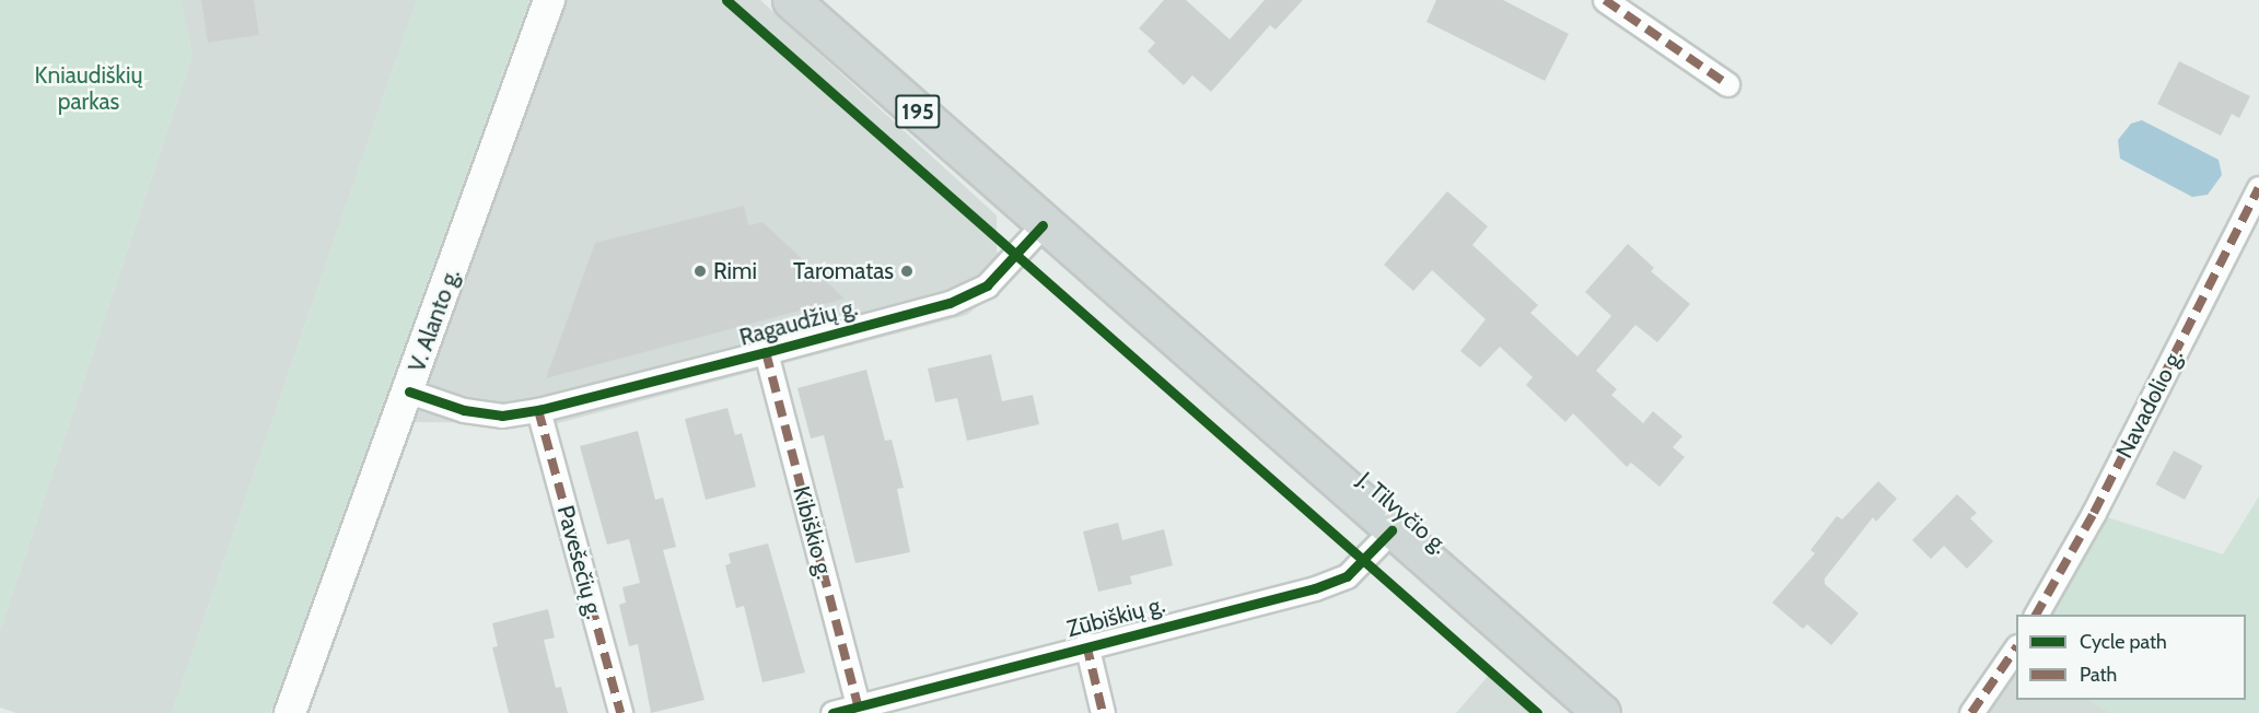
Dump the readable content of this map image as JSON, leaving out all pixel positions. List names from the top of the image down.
{
  "streets": {
    "main road": ["195", "V. Alanto g.", "J. Tilvyčio g."],
    "street": [
      "Ragaudžių g.",
      "Navadolio g.",
      "Kibiškio g.",
      "Pavešečių g.",
      "Zūbiškių g."
    ]
  },
  "crossings": [
    ["V. Alanto g.", "Ragaudžių g."],
    ["Ragaudžių g.", "J. Tilvyčio g."],
    ["Ragaudžių g.", "Kibiškio g."],
    ["Ragaudžių g.", "Pavešečių g."],
    ["J. Tilvyčio g.", "Zūbiškių g."],
    ["Kibiškio g.", "Zūbiškių g."]
  ],
  "parks": ["Kniaudiškių parkas"],
  "places": ["Rimi", "Taromatas"],
  "legend": ["Cycle path", "Path"]
}
